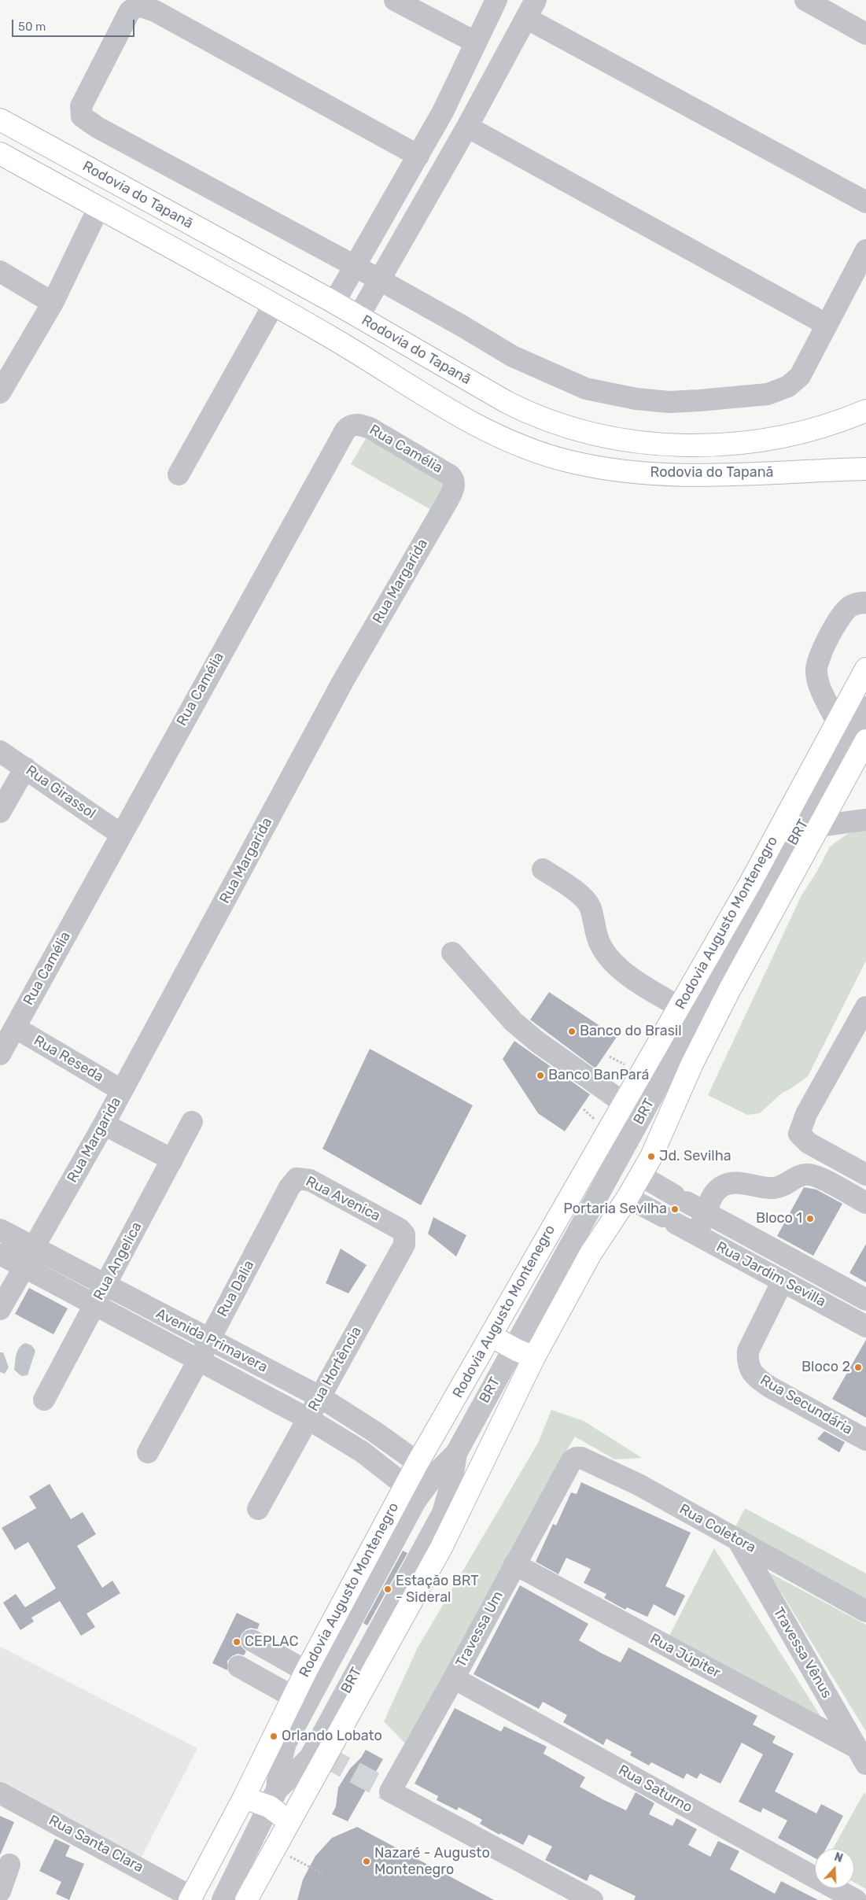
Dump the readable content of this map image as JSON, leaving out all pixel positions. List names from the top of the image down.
{
  "streets": {
    "main road": ["Rodovia do Tapanã", "Rodovia Augusto Montenegro"],
    "street": [
      "Rua Camélia",
      "Rua Margarida",
      "Rua Girassol",
      "BRT",
      "Rua Reseda",
      "Rua Avenica",
      "Rua Angelica",
      "Rua Jardim Sevilla",
      "Rua Dalia",
      "Avenida Primavera",
      "Rua Hortência",
      "Rua Secundária",
      "Rua Coletora",
      "Travessa Um",
      "Travessa Vênus",
      "Rua Júpiter",
      "Rua Saturno",
      "Rua Santa Clara"
    ]
  },
  "crossings": [
    ["Rua Camélia", "Rua Margarida"],
    ["Rua Camélia", "Rua Girassol"],
    ["Rua Camélia", "Rua Reseda"],
    ["Rua Margarida", "Rua Reseda"],
    ["Rua Margarida", "Avenida Primavera"],
    ["Rodovia Augusto Montenegro", "Avenida Primavera"],
    ["Rodovia Augusto Montenegro", "Rua Santa Clara"],
    ["Rua Avenica", "Rua Dalia"],
    ["Rua Avenica", "Rua Hortência"],
    ["Rua Angelica", "Avenida Primavera"],
    ["Rua Jardim Sevilla", "Rua Secundária"],
    ["Rua Dalia", "Avenida Primavera"],
    ["Avenida Primavera", "Rua Hortência"],
    ["Rua Coletora", "Travessa Um"],
    ["Rua Coletora", "Travessa Vênus"],
    ["Travessa Um", "Rua Júpiter"],
    ["Travessa Um", "Rua Saturno"],
    ["Travessa Vênus", "Rua Júpiter"]
  ],
  "places": [
    "Banco do Brasil",
    "Banco BanPará",
    "Jd. Sevilha",
    "Portaria Sevilha",
    "Bloco 1",
    "Bloco 2",
    "Estação BRT - Sideral",
    "CEPLAC",
    "Orlando Lobato",
    "Nazaré - Augusto Montenegro"
  ],
  "scale_bar": "50 m",
  "north": "top"
}
